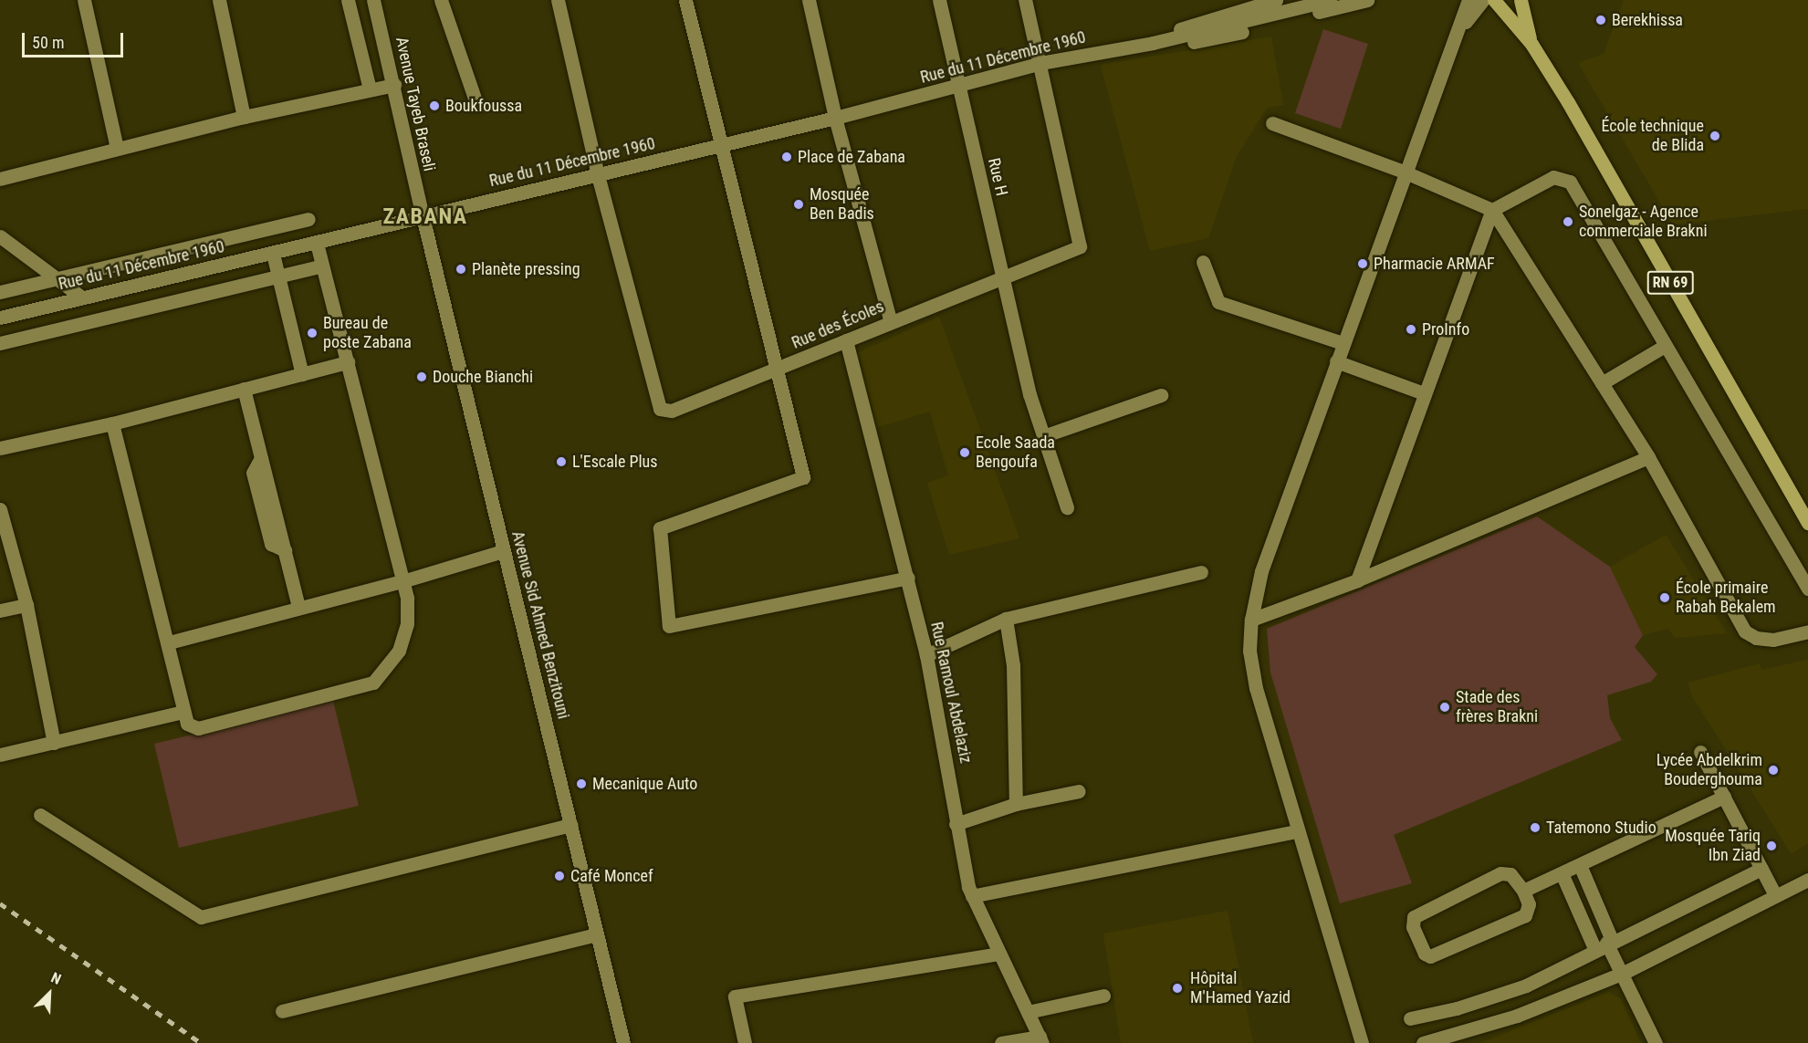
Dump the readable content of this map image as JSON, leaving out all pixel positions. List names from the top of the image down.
{
  "streets": {
    "main road": ["RN 69"],
    "street": [
      "Rue du 11 Décembre 1960",
      "Avenue Tayeb Braseli",
      "Rue H",
      "Rue des Écoles",
      "Avenue Sid Ahmed Benzitouni",
      "Rue Ramoul Abdelaziz"
    ]
  },
  "crossings": [
    ["Rue du 11 Décembre 1960", "Avenue Tayeb Braseli"],
    ["Rue du 11 Décembre 1960", "Rue H"],
    ["Rue du 11 Décembre 1960", "Rue des Écoles"],
    ["Rue du 11 Décembre 1960", "Avenue Sid Ahmed Benzitouni"],
    ["Avenue Tayeb Braseli", "Avenue Sid Ahmed Benzitouni"],
    ["Rue H", "Rue des Écoles"],
    ["Rue des Écoles", "Rue Ramoul Abdelaziz"]
  ],
  "districts": ["ZABANA"],
  "places": [
    "Berekhissa",
    "Boukfoussa",
    "École technique de Blida",
    "Place de Zabana",
    "Mosquée Ben Badis",
    "Sonelgaz - Agence commerciale Brakni",
    "Pharmacie ARMAF",
    "Planète pressing",
    "ProInfo",
    "Bureau de poste Zabana",
    "Douche Bianchi",
    "Ecole Saada Bengoufa",
    "L'Escale Plus",
    "École primaire Rabah Bekalem",
    "Stade des frères Brakni",
    "Lycée Abdelkrim Bouderghouma",
    "Mecanique Auto",
    "Tatemono Studio",
    "Mosquée Tariq Ibn Ziad",
    "Café Moncef",
    "Hôpital M'Hamed Yazid"
  ],
  "scale_bar": "50 m",
  "north": "top right"
}
